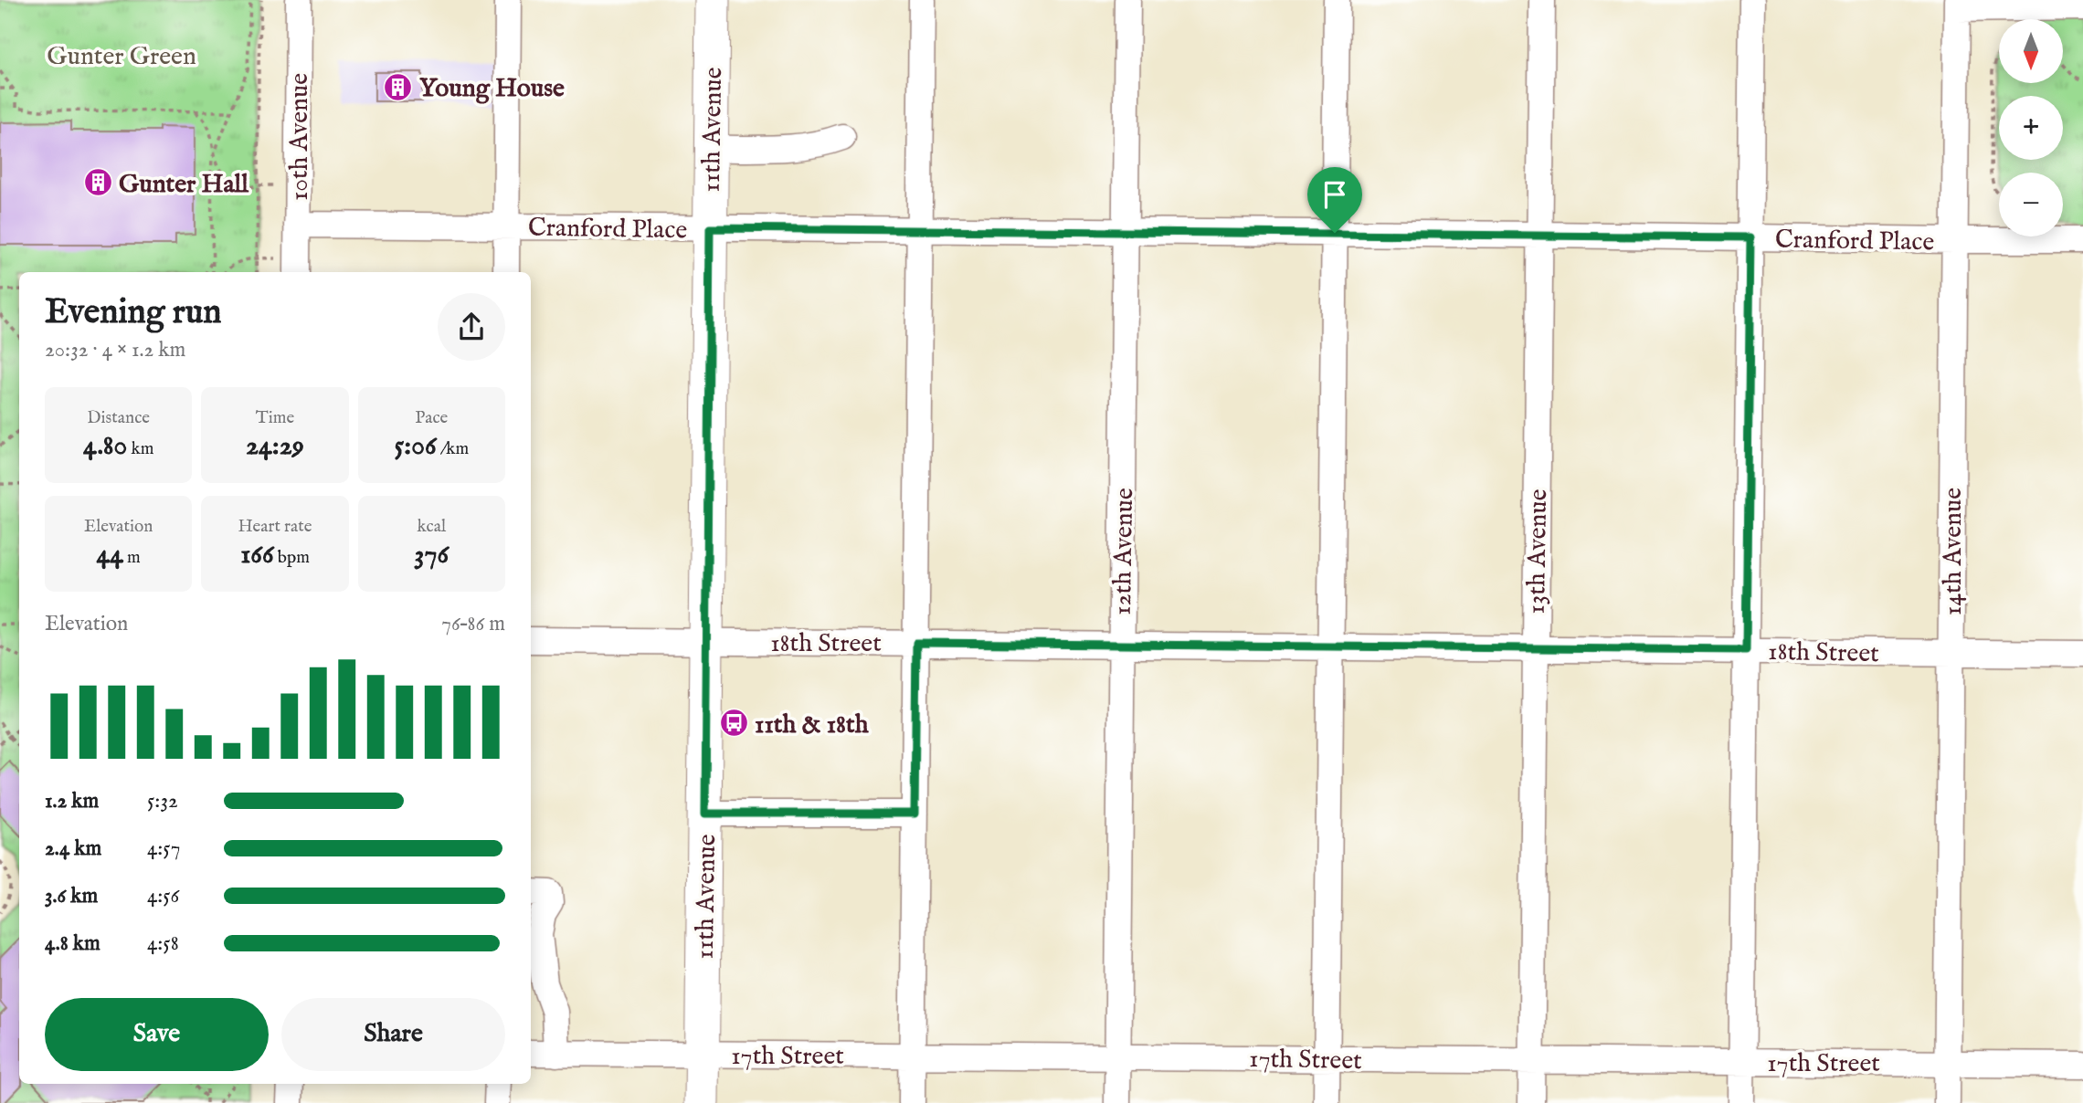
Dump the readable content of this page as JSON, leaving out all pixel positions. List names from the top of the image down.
{
  "streets": {
    "main road": ["11th Avenue"],
    "street": [
      "10th Avenue",
      "Cranford Place",
      "12th Avenue",
      "13th Avenue",
      "14th Avenue",
      "18th Street",
      "17th Street"
    ]
  },
  "crossings": [
    ["11th Avenue", "Cranford Place"],
    ["11th Avenue", "18th Street"],
    ["11th Avenue", "17th Street"],
    ["10th Avenue", "Cranford Place"],
    ["Cranford Place", "12th Avenue"],
    ["Cranford Place", "13th Avenue"],
    ["Cranford Place", "14th Avenue"],
    ["12th Avenue", "18th Street"],
    ["12th Avenue", "17th Street"],
    ["13th Avenue", "18th Street"],
    ["13th Avenue", "17th Street"],
    ["14th Avenue", "18th Street"],
    ["14th Avenue", "17th Street"]
  ],
  "parks": ["Gunter Green"],
  "places": {
    "building": ["Young House", "Gunter Hall"],
    "bus stop": ["11th & 18th"]
  },
  "north": "bottom",
  "page": {
    "map_buttons": ["+", "−"],
    "heading": ["Evening run", "20:32 · 4 × 1.2 km"],
    "stats": [
      ["Distance", "4.80 km"],
      ["Time", "24:29"],
      ["Pace", "5:06 /km"],
      ["Elevation", "44 m"],
      ["Heart rate", "166 bpm"],
      ["kcal", "376"]
    ],
    "chart": ["Elevation", "76–86 m"],
    "list": [
      {
        "name": "1.2 km",
        "note": "5:32"
      },
      {
        "name": "2.4 km",
        "note": "4:57"
      },
      {
        "name": "3.6 km",
        "note": "4:56"
      },
      {
        "name": "4.8 km",
        "note": "4:58"
      }
    ],
    "buttons": ["Save", "Share"]
  }
}
